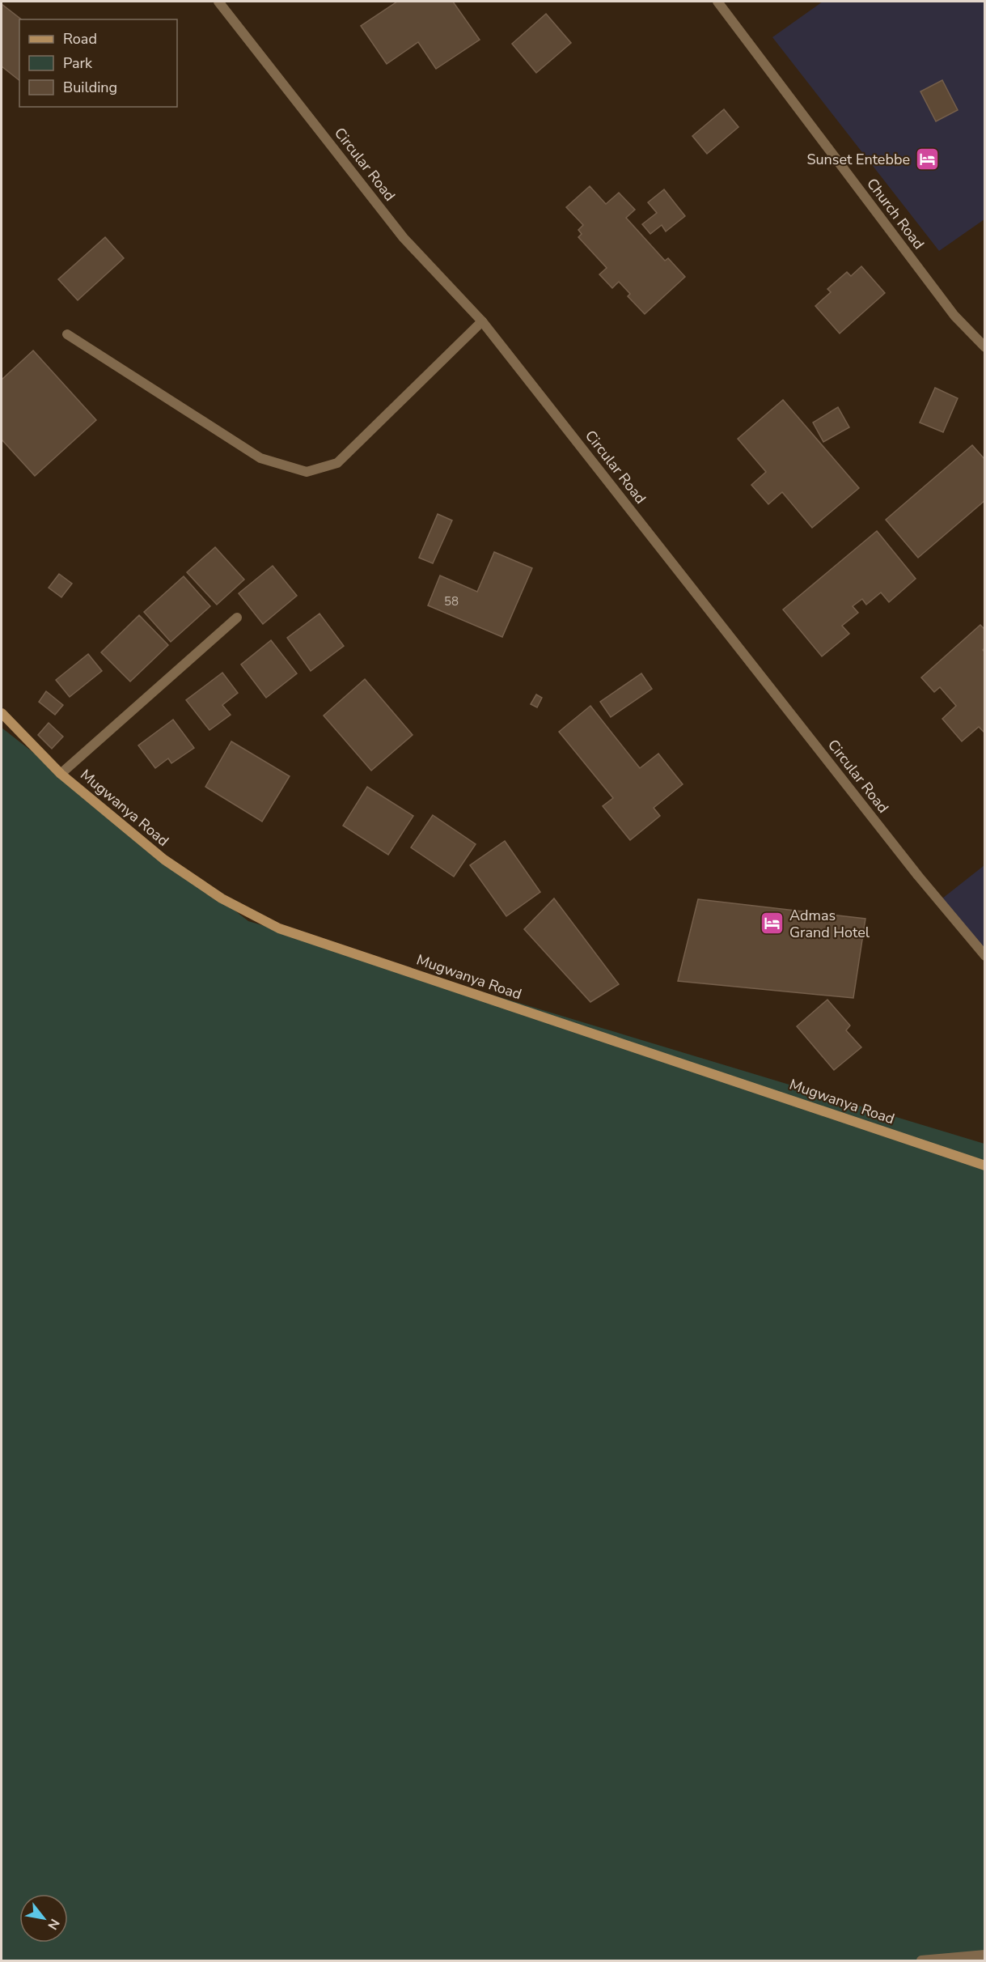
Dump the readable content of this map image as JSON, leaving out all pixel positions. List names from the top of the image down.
{
  "streets": {
    "street": ["Circular Road", "Church Road", "Mugwanya Road"]
  },
  "places": {
    "hotel": ["Sunset Entebbe", "Admas Grand Hotel"]
  },
  "house_numbers": ["58"],
  "legend": ["Road", "Park", "Building"],
  "north": "bottom right"
}
